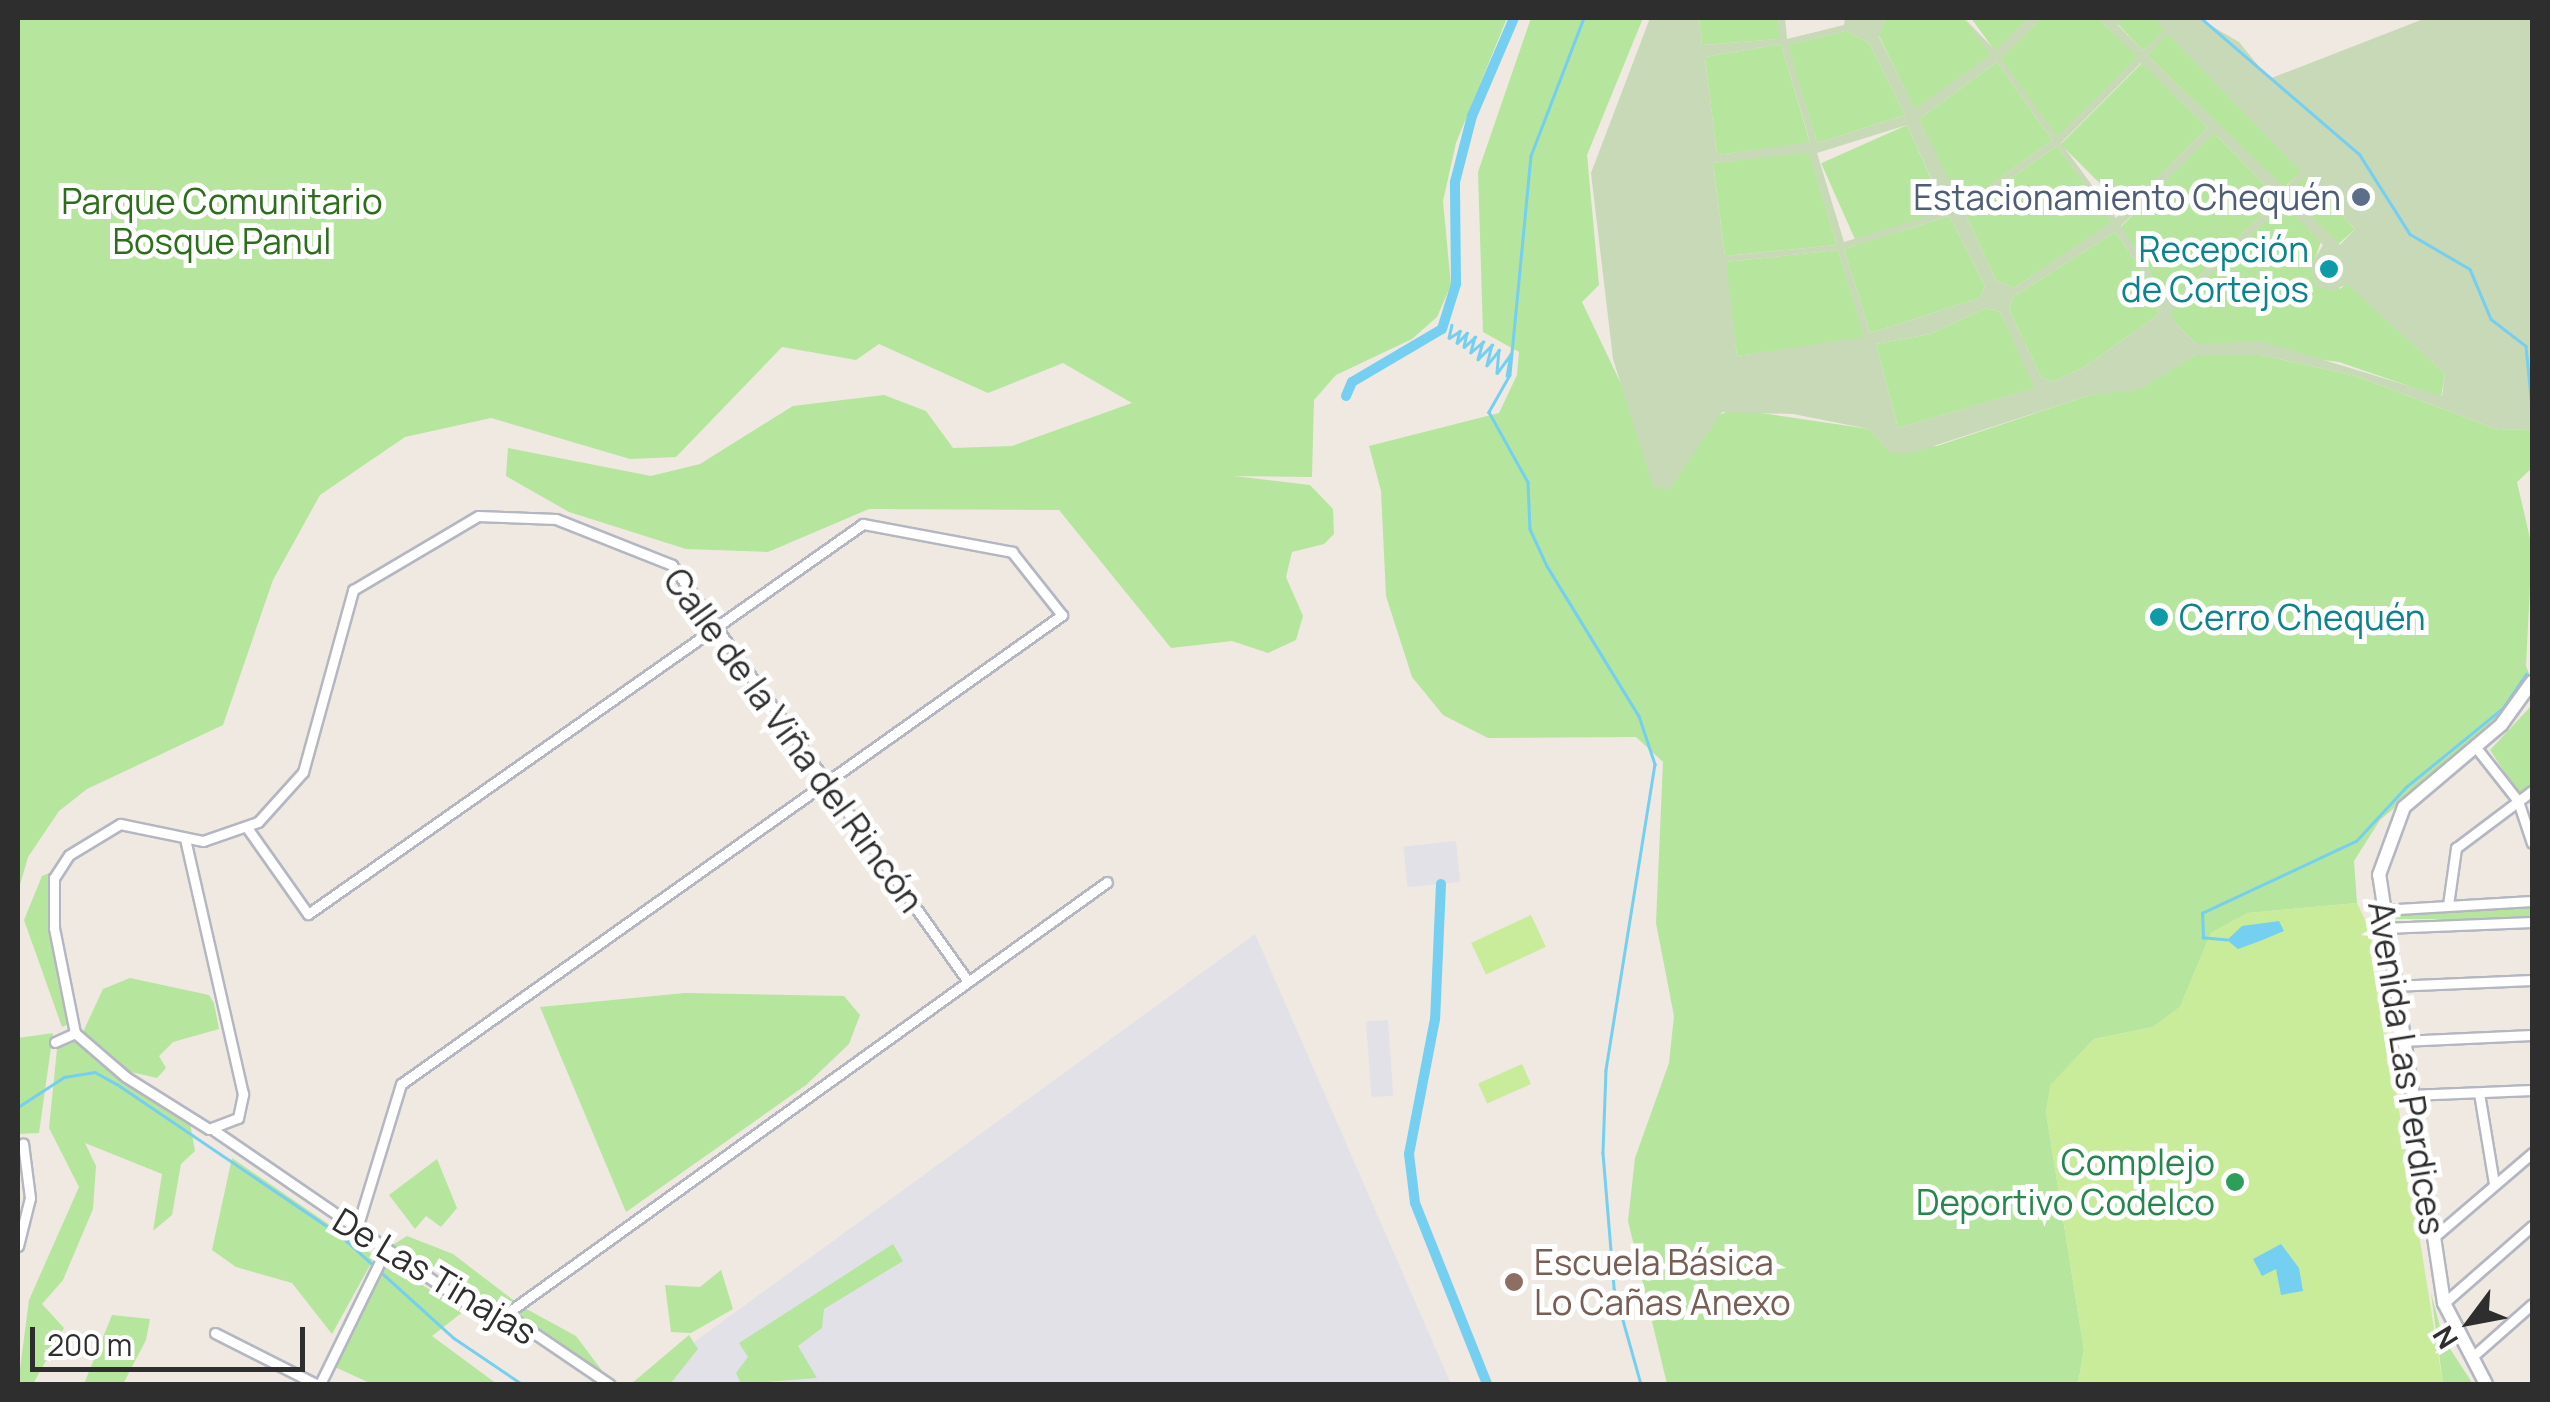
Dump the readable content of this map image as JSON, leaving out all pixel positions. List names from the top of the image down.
{
  "streets": {
    "street": ["Calle de la Viña del Rincón", "Avenida Las Perdices", "De Las Tinajas"]
  },
  "parks": ["Parque Comunitario Bosque Panul"],
  "places": [
    "Estacionamiento Chequén",
    "Recepción de Cortejos",
    "Cerro Chequén",
    "Complejo Deportivo Codelco",
    "Escuela Básica Lo Cañas Anexo"
  ],
  "scale_bar": "200 m",
  "north": "bottom left"
}
